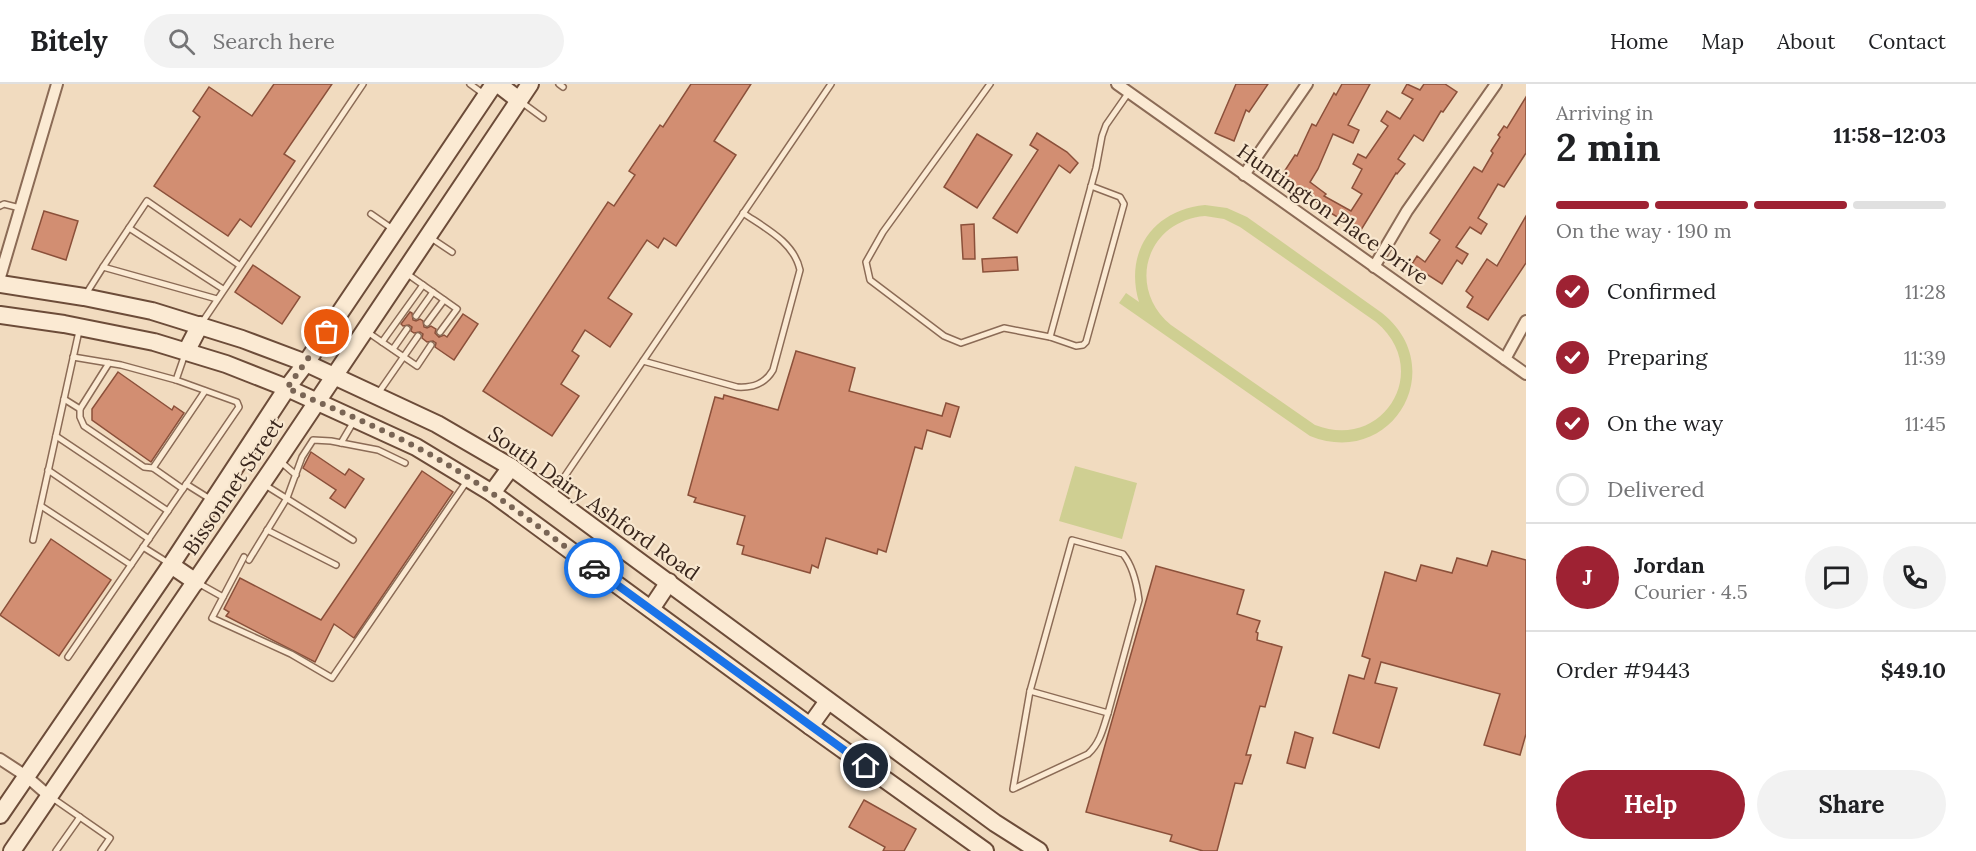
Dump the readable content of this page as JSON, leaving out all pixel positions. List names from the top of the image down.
{
  "streets": {
    "main road": ["Bissonnet Street", "South Dairy Ashford Road"],
    "street": ["Huntington Place Drive"]
  },
  "crossings": [
    ["Bissonnet Street", "South Dairy Ashford Road"]
  ],
  "page": {
    "header": "Bitely",
    "search": "Search here",
    "nav": [
      "Home",
      "Map",
      "About",
      "Contact"
    ],
    "heading": ["2 min", "Arriving in", "11:58–12:03"],
    "panel": [
      "Jordan",
      "Courier · 4.5",
      "Order #9443",
      "$49.10"
    ],
    "bar": "On the way · 190 m",
    "list": [
      ["Confirmed", "11:28"],
      ["Preparing", "11:39"],
      ["On the way", "11:45"],
      "Delivered"
    ],
    "round": "J",
    "buttons": ["Help", "Share"]
  }
}
